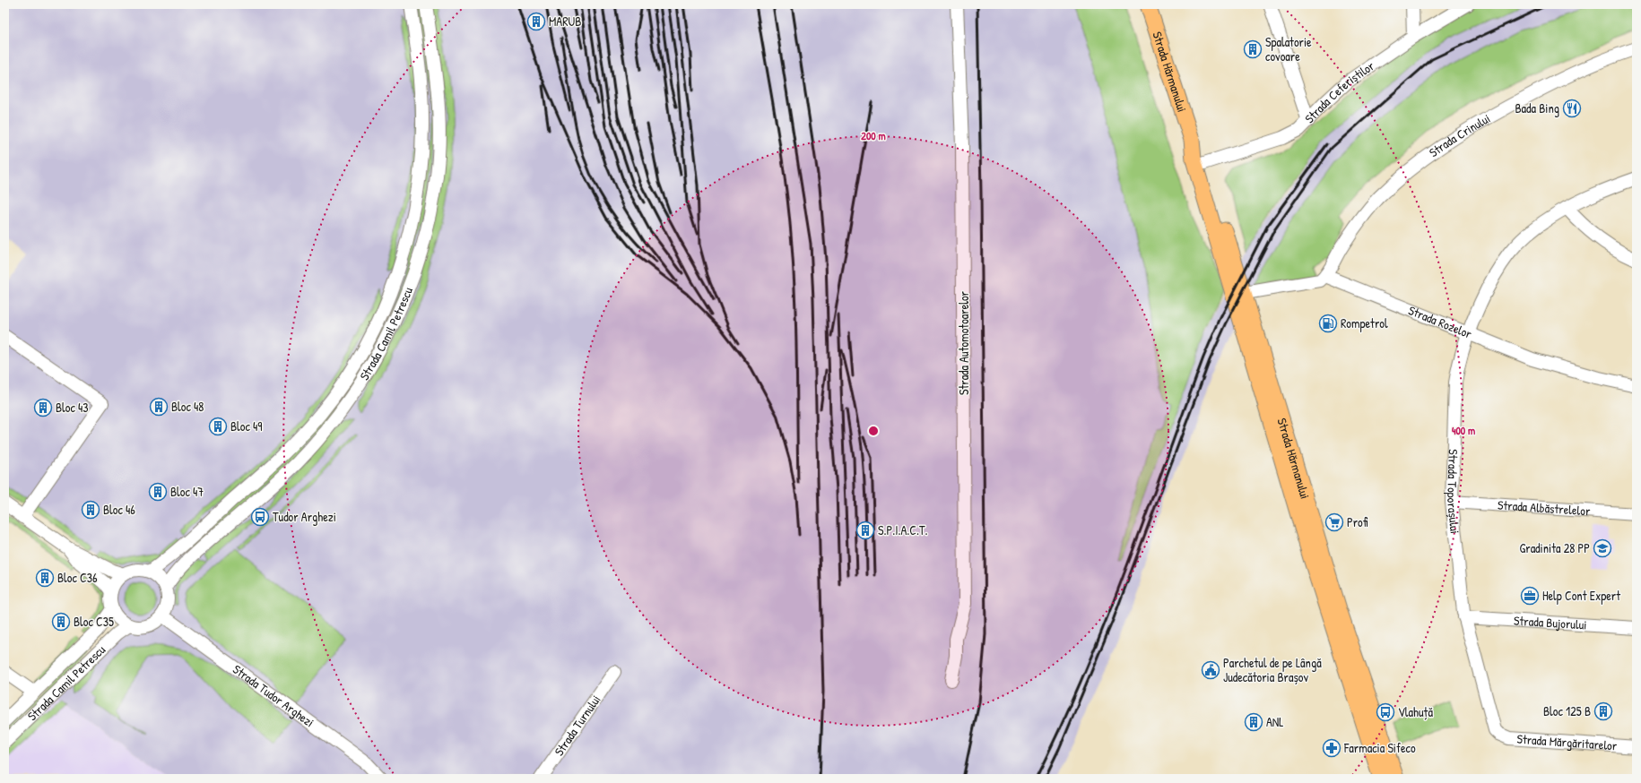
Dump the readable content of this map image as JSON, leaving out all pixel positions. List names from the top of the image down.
{
  "streets": {
    "main road": ["Strada Hărmanului"],
    "street": [
      "Strada Ceferiștilor",
      "Strada Crinului",
      "Strada Rozelor",
      "Strada Camil Petrescu",
      "Strada Automotoarelor",
      "Strada Toporașului",
      "Strada Albăstrelelor",
      "Strada Bujorului",
      "Strada Tudor Arghezi",
      "Strada Turnului",
      "Strada Mărgăritarelor"
    ]
  },
  "crossings": [
    ["Strada Hărmanului", "Strada Ceferiștilor"],
    ["Strada Crinului", "Strada Rozelor"],
    ["Strada Rozelor", "Strada Toporașului"],
    ["Strada Camil Petrescu", "Strada Tudor Arghezi"],
    ["Strada Toporașului", "Strada Albăstrelelor"],
    ["Strada Toporașului", "Strada Bujorului"],
    ["Strada Toporașului", "Strada Mărgăritarelor"]
  ],
  "places": {
    "building": [
      "MARUB",
      "Spalatorie covoare",
      "Bloc 48",
      "Bloc 43",
      "Bloc 49",
      "Bloc 47",
      "Bloc 46",
      "S.P.I.A.C.T.",
      "Bloc C36",
      "Bloc C35",
      "Bloc 125 B",
      "ANL"
    ],
    "restaurant": ["Bada Bing"],
    "fuel station": ["Rompetrol"],
    "bus stop": ["Tudor Arghezi", "Vlahuță"],
    "supermarket": ["Profi"],
    "school or university": ["Gradinita 28 PP"],
    "office": ["Help Cont Expert"],
    "public building": ["Parchetul de pe Lângă Judecătoria Brașov"],
    "pharmacy": ["Farmacia Sifeco"]
  },
  "rings": ["200 m", "400 m"]
}
